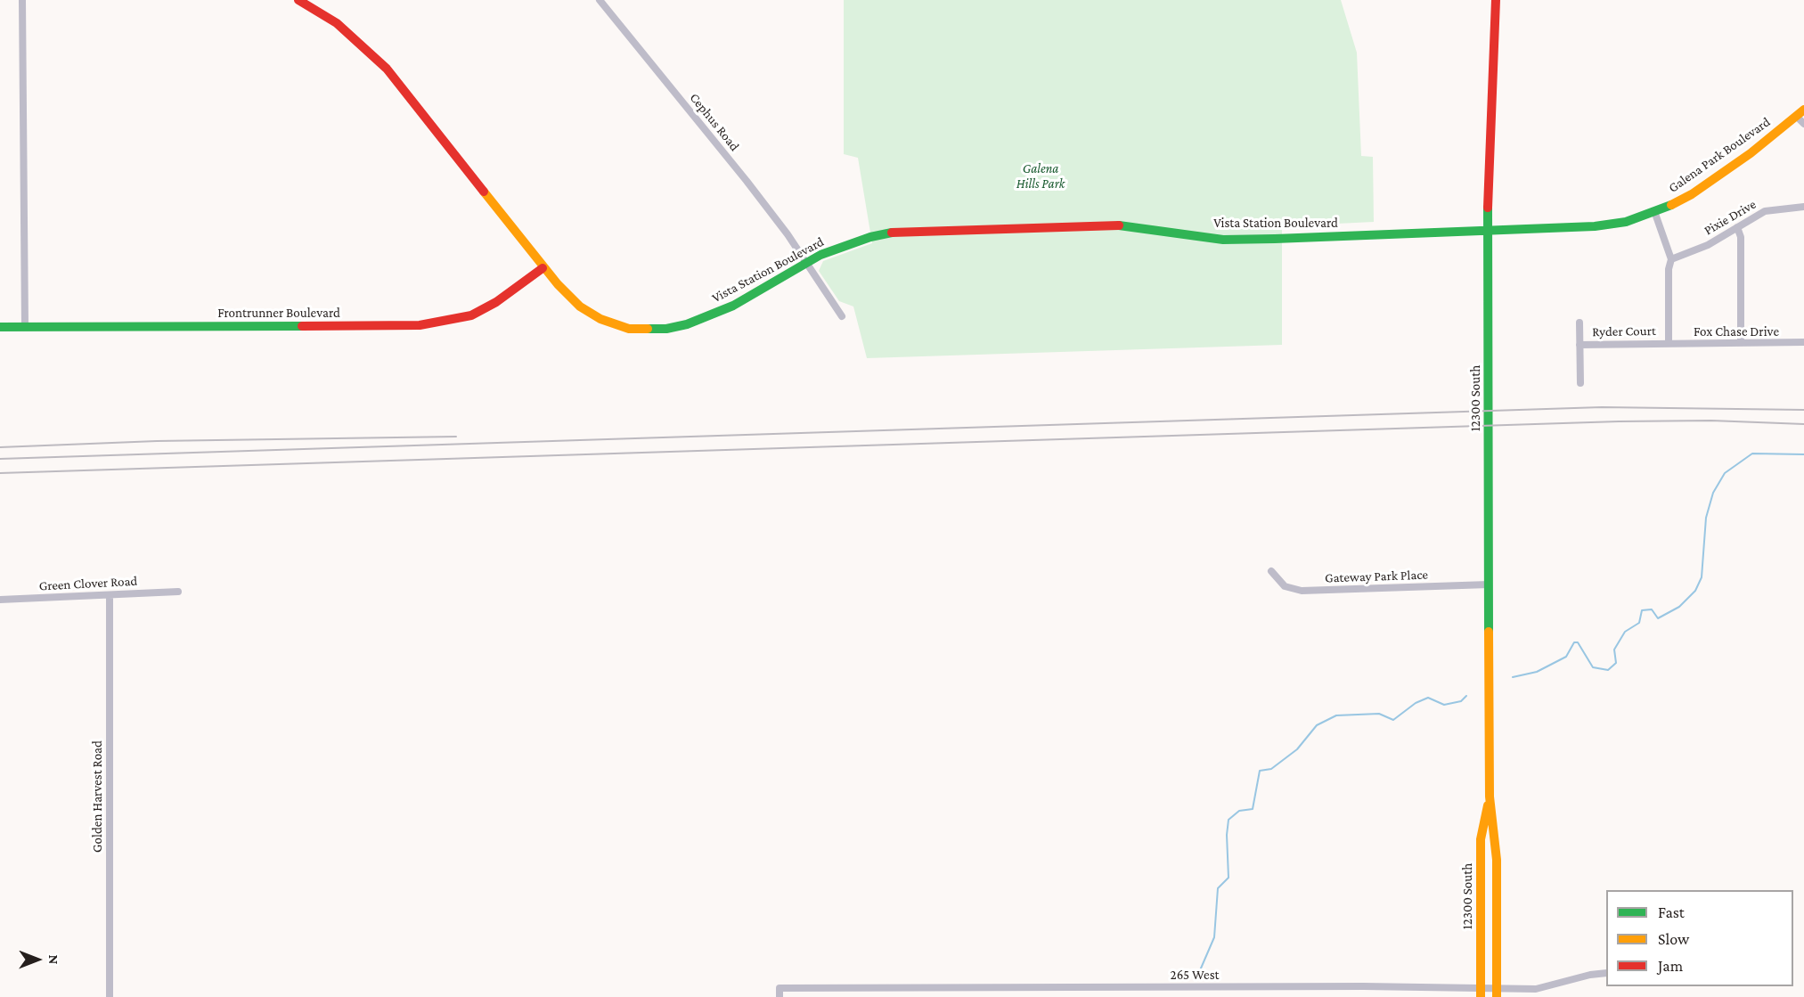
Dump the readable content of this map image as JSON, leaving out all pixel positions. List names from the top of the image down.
{
  "streets": {
    "street": [
      "Cephus Road",
      "Galena Park Boulevard",
      "Pixie Drive",
      "Vista Station Boulevard",
      "Frontrunner Boulevard",
      "Ryder Court",
      "Fox Chase Drive",
      "12300 South",
      "Gateway Park Place",
      "Green Clover Road",
      "Golden Harvest Road",
      "265 West"
    ]
  },
  "crossings": [
    ["Cephus Road", "Vista Station Boulevard"],
    ["Galena Park Boulevard", "Vista Station Boulevard"],
    ["Galena Park Boulevard", "12300 South"],
    ["Vista Station Boulevard", "Frontrunner Boulevard"],
    ["Vista Station Boulevard", "12300 South"],
    ["Ryder Court", "Fox Chase Drive"],
    ["12300 South", "Gateway Park Place"],
    ["12300 South", "265 West"],
    ["Green Clover Road", "Golden Harvest Road"]
  ],
  "parks": ["Galena Hills Park"],
  "legend": ["Fast", "Slow", "Jam"],
  "north": "right"
}
